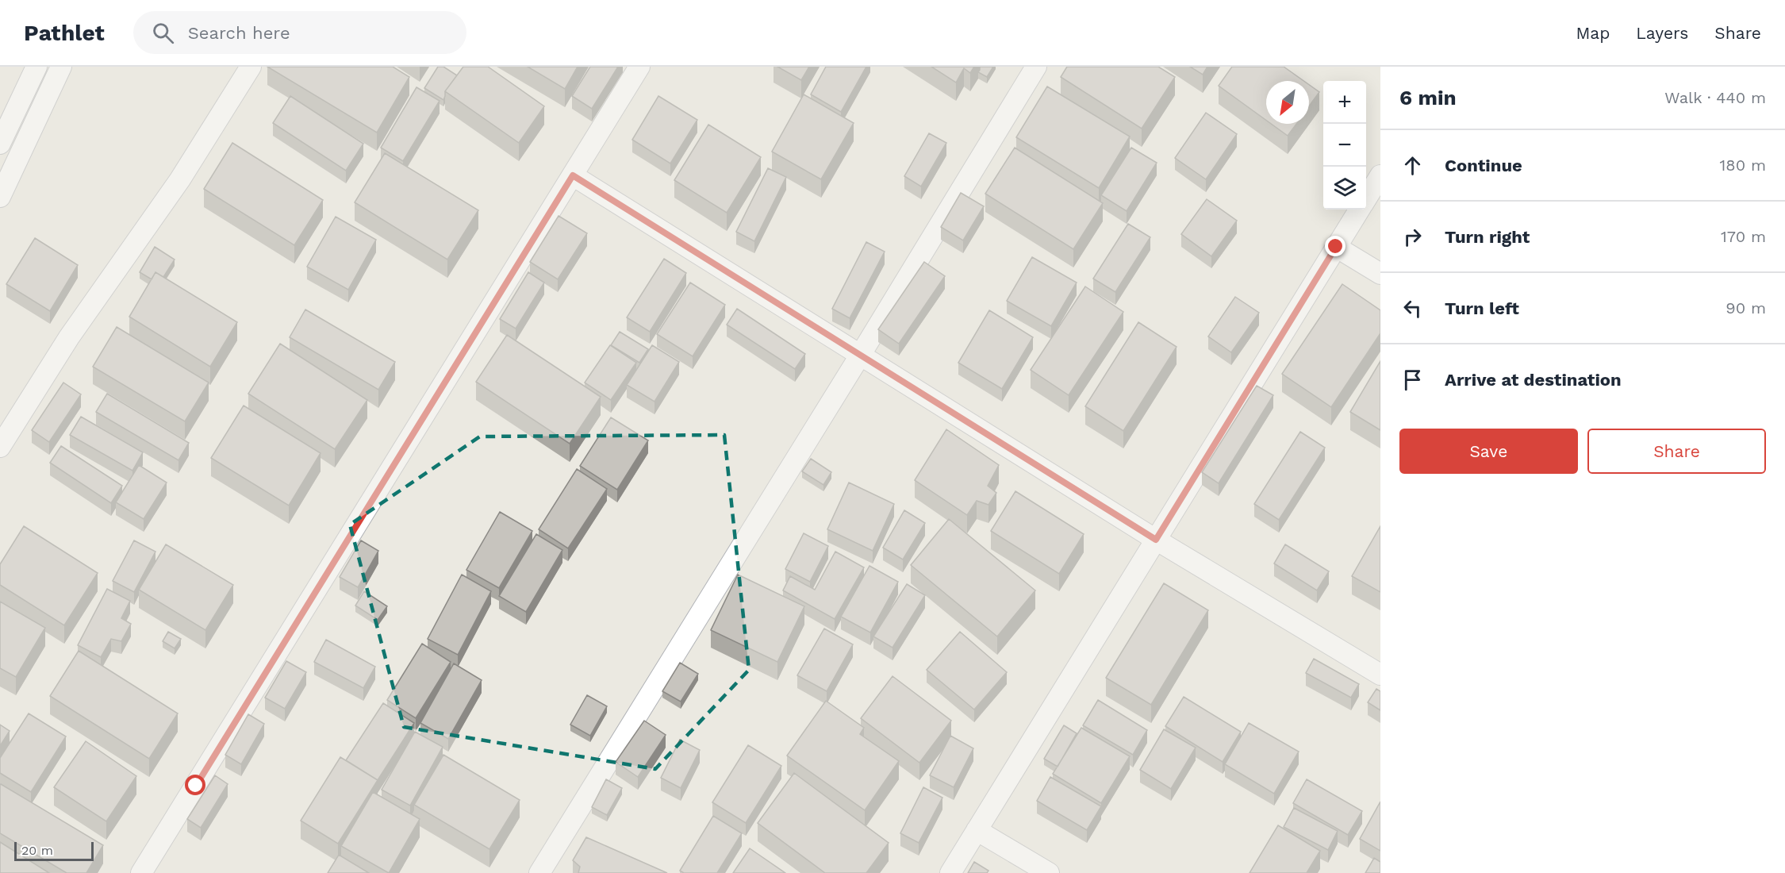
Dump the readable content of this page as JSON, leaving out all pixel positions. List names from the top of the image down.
{
  "scale_bar": "20 m",
  "north": "bottom left",
  "page": {
    "header": "Pathlet",
    "search": "Search here",
    "nav": ["Map", "Layers", "Share"],
    "heading": ["6 min", "Walk · 440 m"],
    "map_buttons": ["+", "−"],
    "list": [
      ["Continue", "180 m"],
      ["Turn right", "170 m"],
      ["Turn left", "90 m"],
      "Arrive at destination"
    ],
    "buttons": ["Save", "Share"],
    "scale": "20 m"
  }
}
